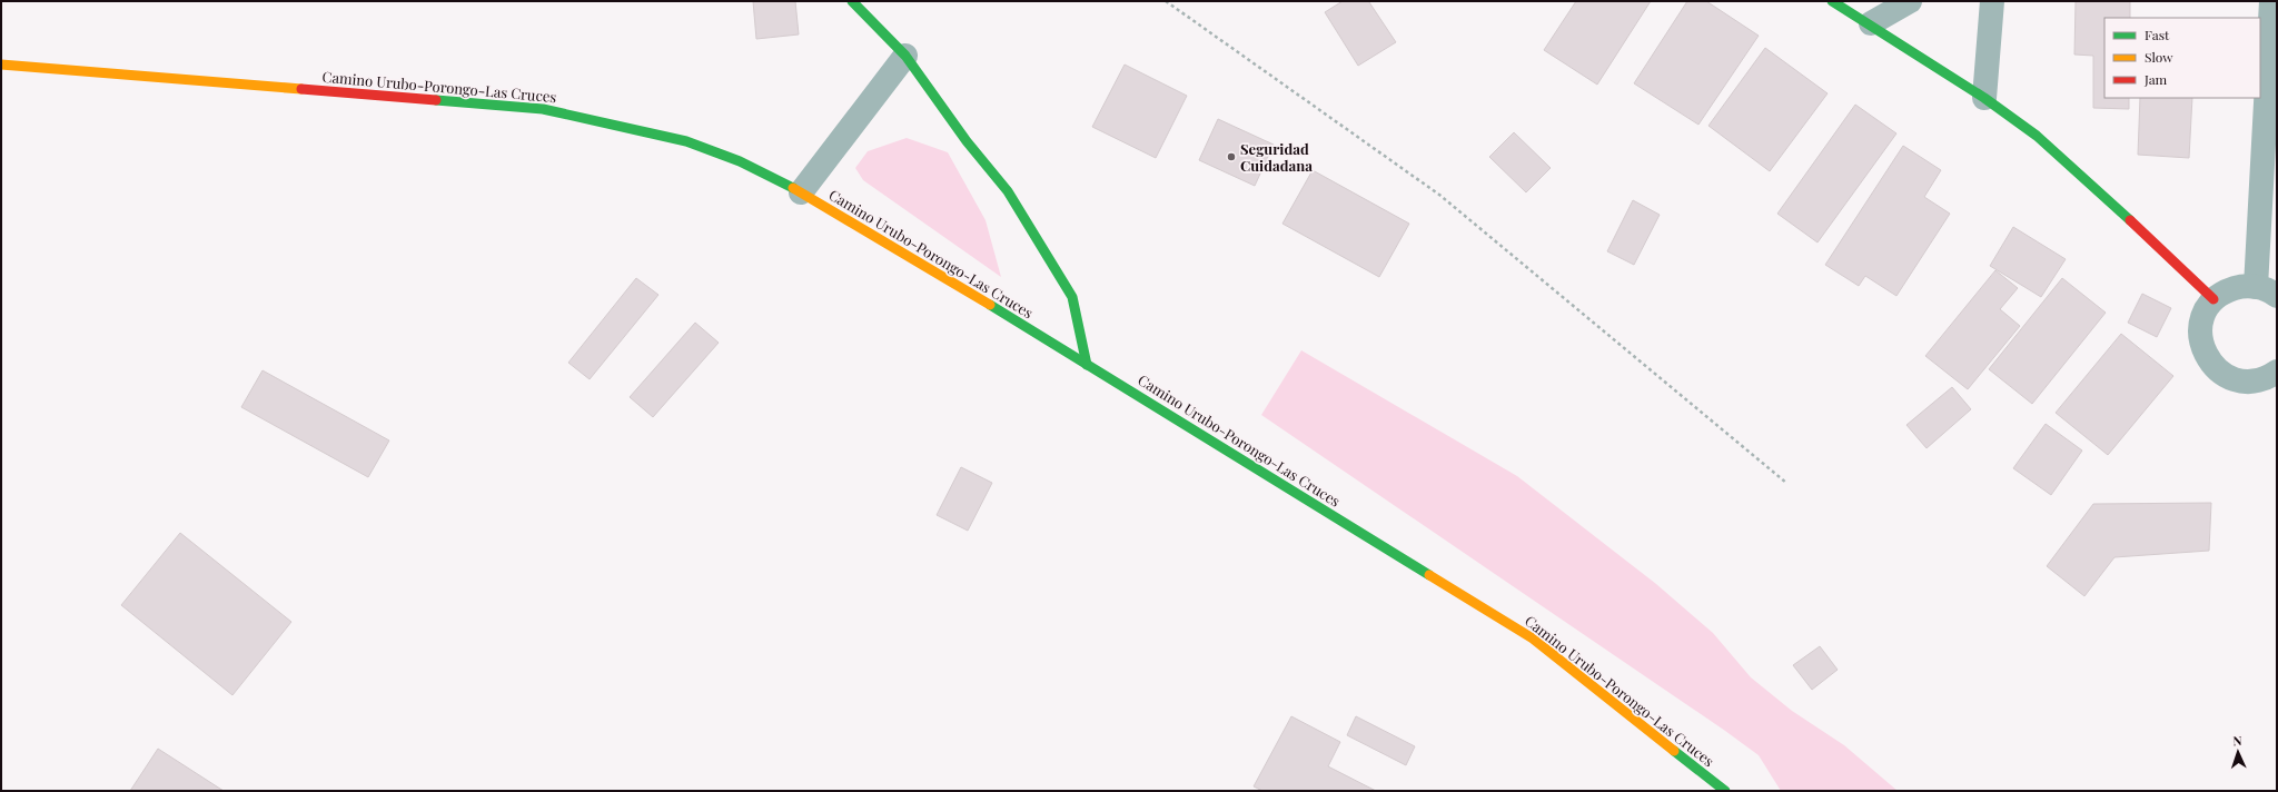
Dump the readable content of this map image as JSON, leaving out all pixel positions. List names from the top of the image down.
{
  "streets": {
    "main road": ["Camino Urubo-Porongo-Las Cruces"]
  },
  "places": ["Seguridad Cuidadana"],
  "legend": ["Fast", "Slow", "Jam"],
  "north": "top"
}
